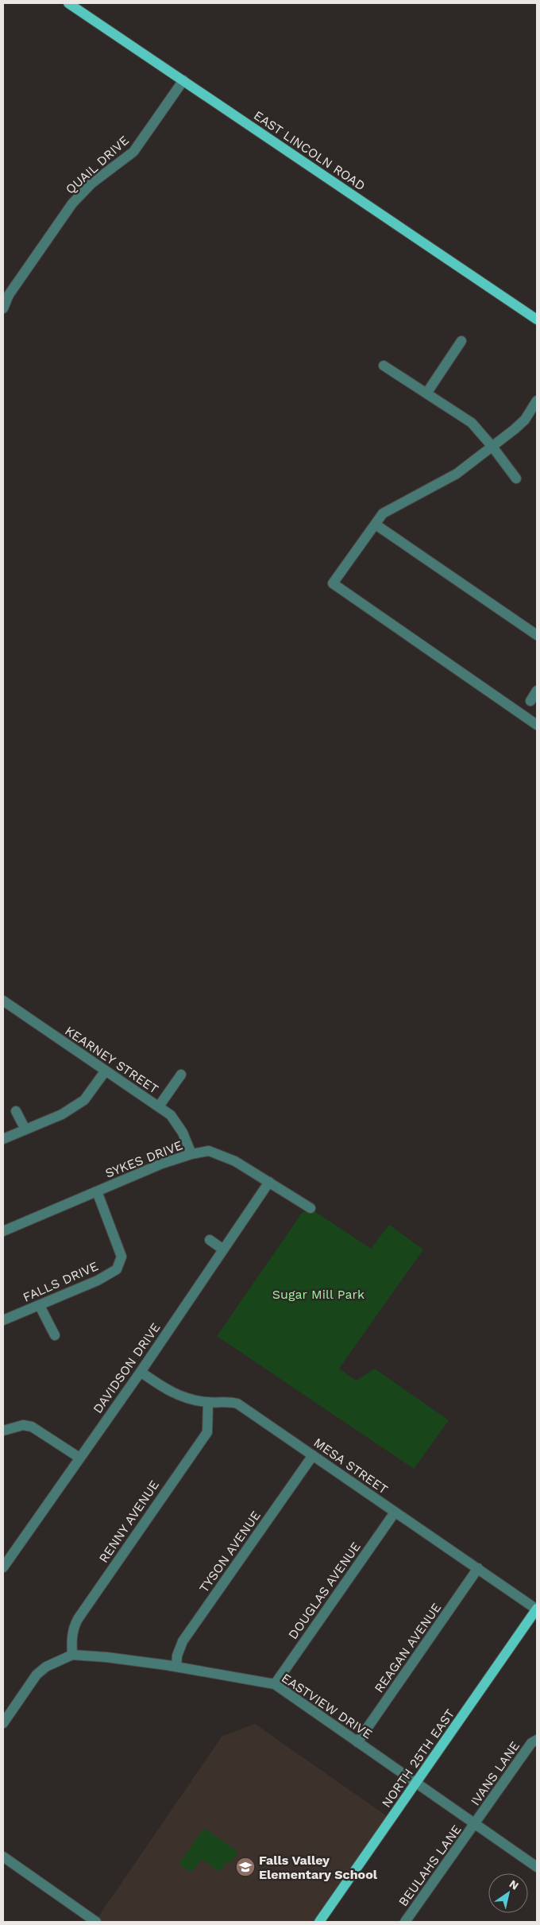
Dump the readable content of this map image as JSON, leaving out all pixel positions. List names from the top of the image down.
{
  "streets": {
    "main road": ["EAST LINCOLN ROAD", "NORTH 25TH EAST"],
    "street": [
      "QUAIL DRIVE",
      "KEARNEY STREET",
      "SYKES DRIVE",
      "FALLS DRIVE",
      "DAVIDSON DRIVE",
      "MESA STREET",
      "RENNY AVENUE",
      "TYSON AVENUE",
      "DOUGLAS AVENUE",
      "REAGAN AVENUE",
      "EASTVIEW DRIVE",
      "IVANS LANE",
      "BEULAHS LANE"
    ]
  },
  "crossings": [
    ["EAST LINCOLN ROAD", "QUAIL DRIVE"],
    ["KEARNEY STREET", "SYKES DRIVE"],
    ["SYKES DRIVE", "FALLS DRIVE"],
    ["SYKES DRIVE", "DAVIDSON DRIVE"],
    ["DAVIDSON DRIVE", "MESA STREET"],
    ["MESA STREET", "RENNY AVENUE"],
    ["MESA STREET", "TYSON AVENUE"],
    ["MESA STREET", "DOUGLAS AVENUE"],
    ["MESA STREET", "REAGAN AVENUE"],
    ["MESA STREET", "NORTH 25TH EAST"],
    ["RENNY AVENUE", "EASTVIEW DRIVE"],
    ["TYSON AVENUE", "EASTVIEW DRIVE"],
    ["DOUGLAS AVENUE", "EASTVIEW DRIVE"],
    ["REAGAN AVENUE", "EASTVIEW DRIVE"],
    ["EASTVIEW DRIVE", "NORTH 25TH EAST"],
    ["EASTVIEW DRIVE", "IVANS LANE"],
    ["EASTVIEW DRIVE", "BEULAHS LANE"],
    ["IVANS LANE", "BEULAHS LANE"]
  ],
  "parks": ["Sugar Mill Park"],
  "places": {
    "school or university": ["Falls Valley Elementary School"]
  },
  "north": "top right"
}
